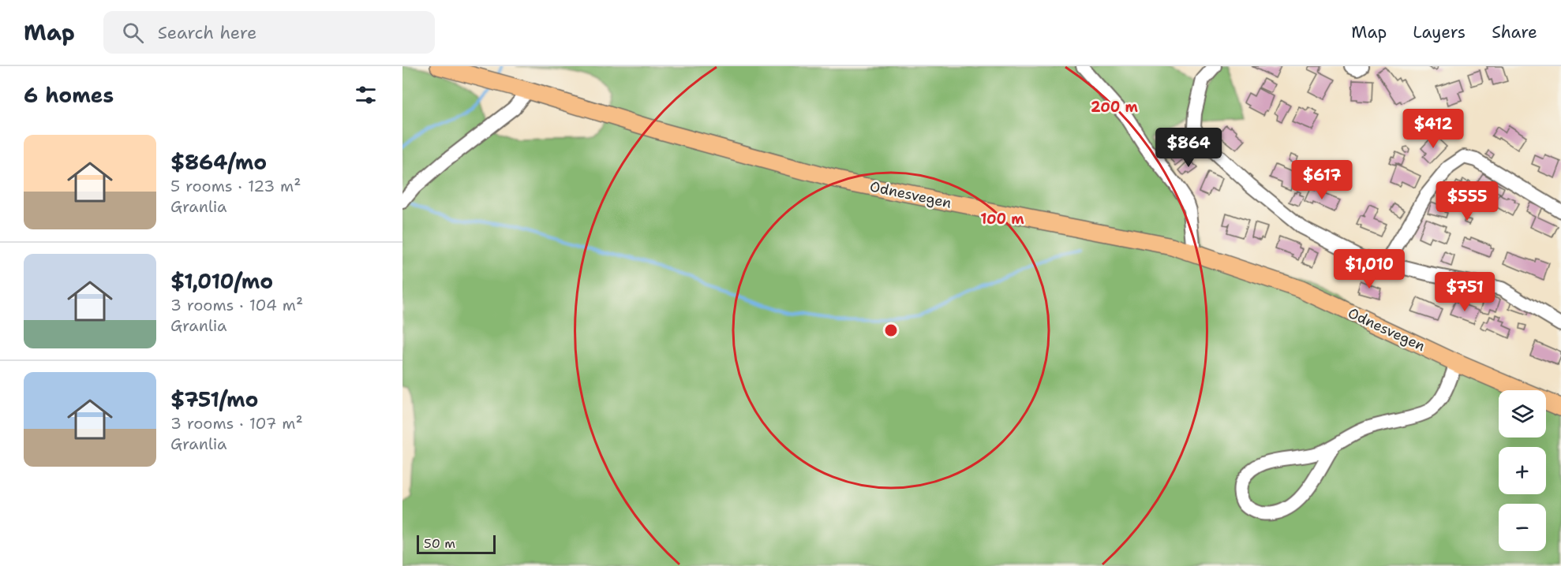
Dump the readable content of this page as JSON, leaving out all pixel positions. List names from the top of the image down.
{
  "streets": {
    "main road": ["Odnesvegen"]
  },
  "scale_bar": "50 m",
  "page": {
    "header": "Map",
    "search": "Search here",
    "nav": ["Map", "Layers", "Share"],
    "heading": "6 homes",
    "price": [
      "$412",
      "$864",
      "$617",
      "$555",
      "$1,010",
      "$751"
    ],
    "list": [
      {
        "name": "$864/mo",
        "note": "5 rooms · 123 m² · Granlia"
      },
      {
        "name": "$1,010/mo",
        "note": "3 rooms · 104 m² · Granlia"
      },
      {
        "name": "$751/mo",
        "note": "3 rooms · 107 m² · Granlia"
      }
    ],
    "map_buttons": ["+", "−"],
    "scale": "50 m"
  },
  "rings": ["200 m", "100 m"]
}
